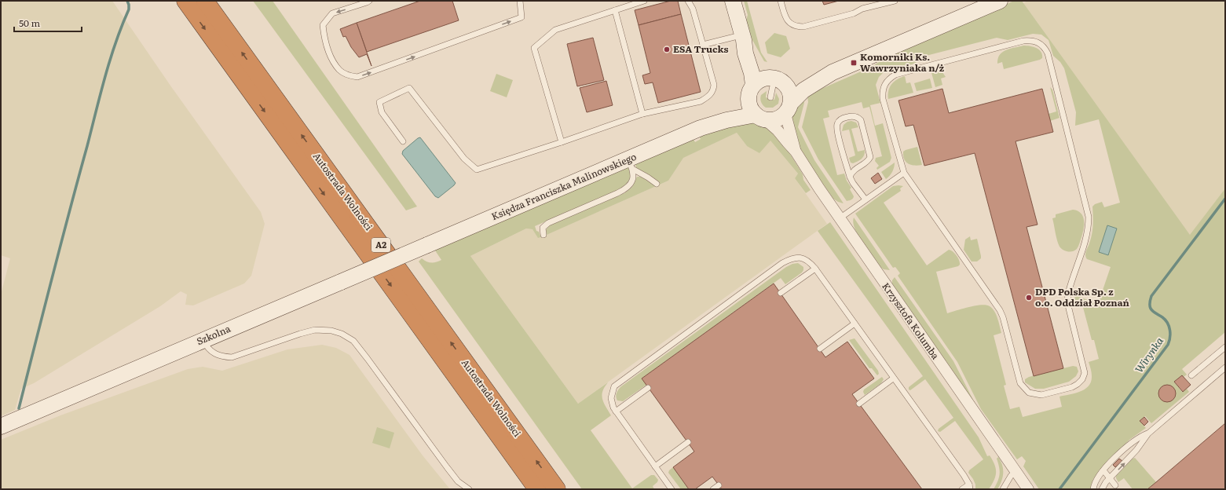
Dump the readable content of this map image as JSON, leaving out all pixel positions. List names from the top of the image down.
{
  "streets": {
    "highway": ["Autostrada Wolności", "A2"],
    "street": ["Księdza Franciszka Malinowskiego", "Krzysztofa Kolumba", "Szkolna"]
  },
  "crossings": [
    ["Księdza Franciszka Malinowskiego", "Krzysztofa Kolumba"],
    ["Księdza Franciszka Malinowskiego", "Szkolna"]
  ],
  "water": ["Wirynka"],
  "places": {
    "other": ["ESA Trucks", "DPD Polska Sp. z o.o. Oddział Poznań"],
    "transit": ["Komorniki Ks. Wawrzyniaka n/ż"]
  },
  "scale_bar": "50 m"
}
